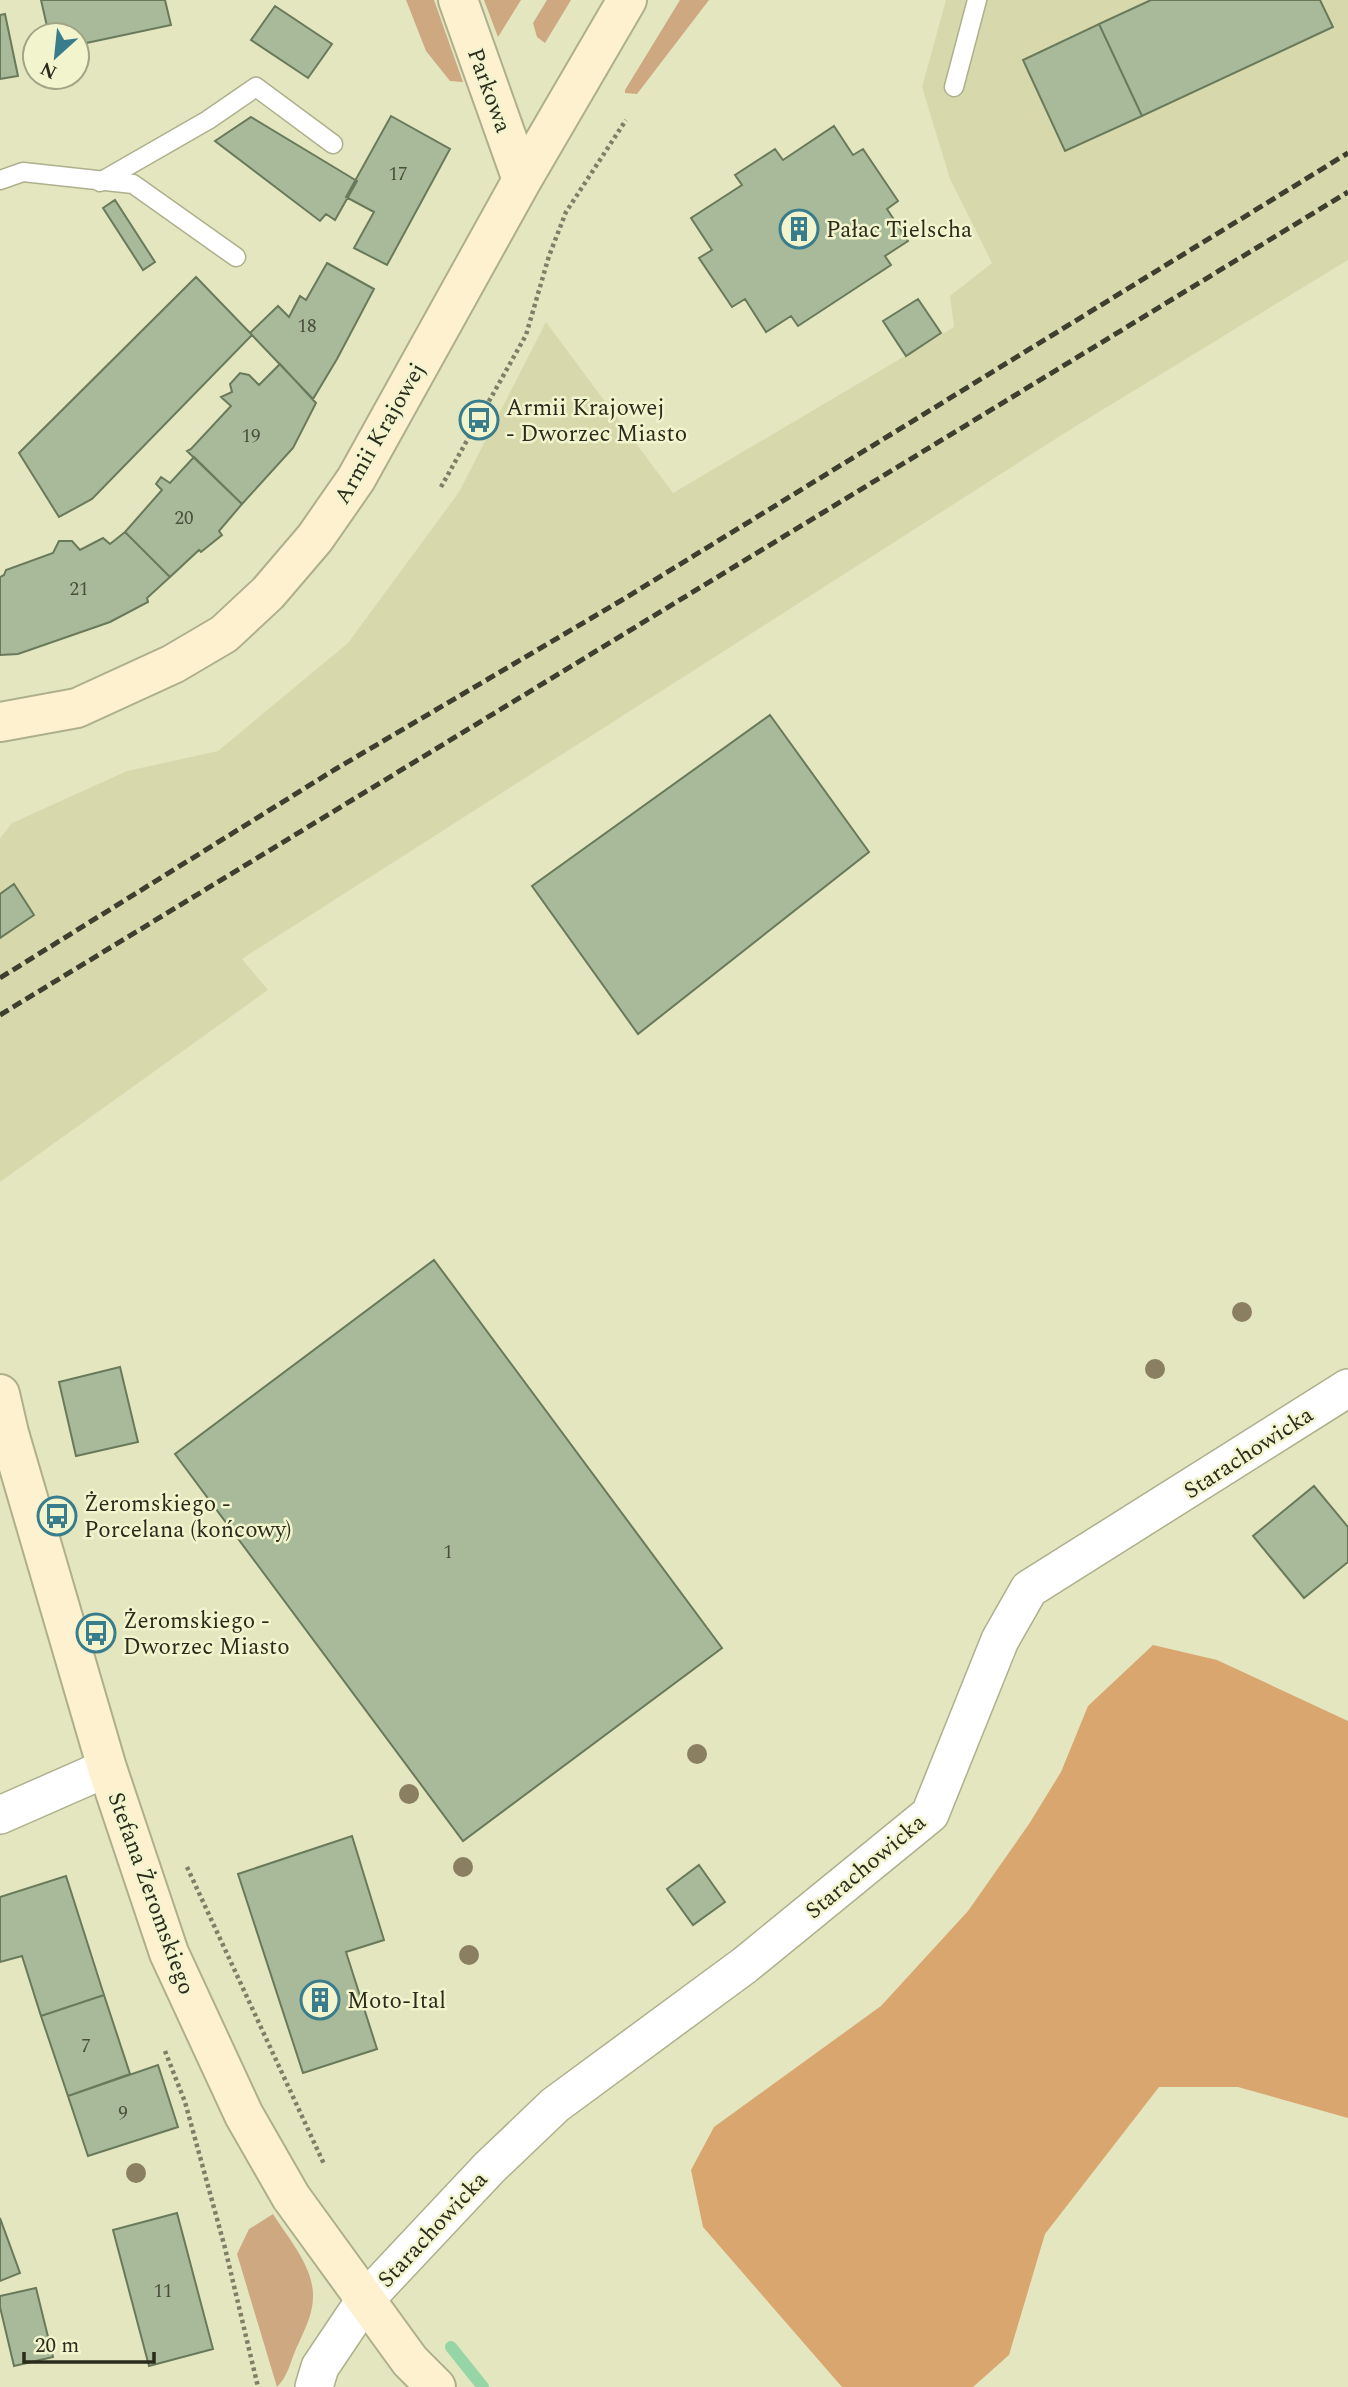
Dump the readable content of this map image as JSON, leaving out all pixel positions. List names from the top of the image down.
{
  "streets": {
    "main road": ["Parkowa", "Armii Krajowej", "Stefana Żeromskiego"],
    "street": ["Starachowicka"]
  },
  "crossings": [
    ["Parkowa", "Armii Krajowej"],
    ["Starachowicka", "Stefana Żeromskiego"]
  ],
  "places": {
    "building": ["Pałac Tielscha", "Moto-Ital"],
    "bus stop": ["Armii Krajowej - Dworzec Miasto", "Żeromskiego - Porcelana (końcowy)", "Żeromskiego - Dworzec Miasto"]
  },
  "house_numbers": [
    "17",
    "18",
    "19",
    "20",
    "21",
    "1",
    "7",
    "9",
    "11"
  ],
  "scale_bar": "20 m",
  "north": "bottom left"
}
